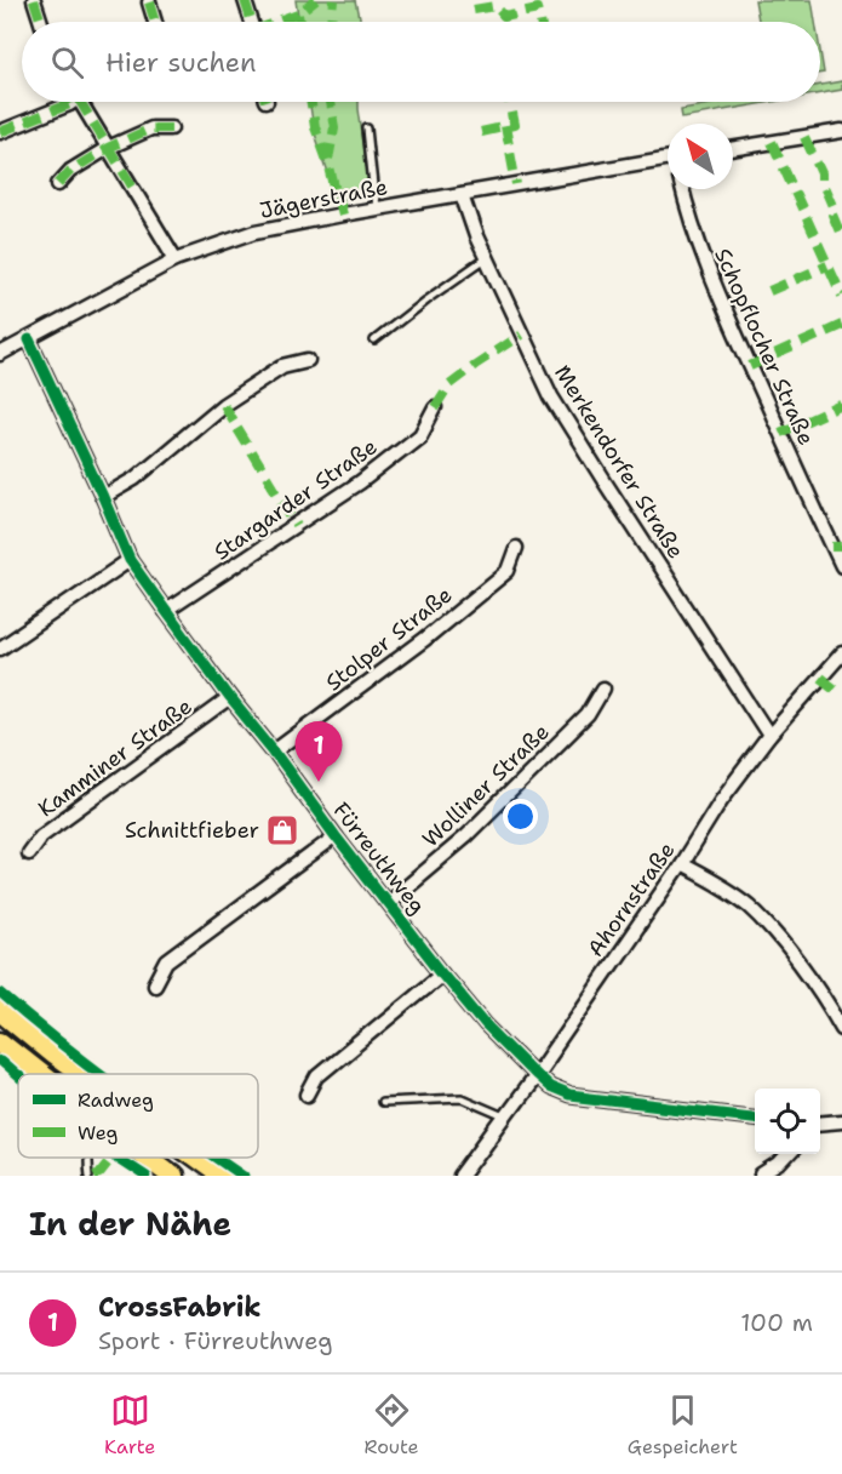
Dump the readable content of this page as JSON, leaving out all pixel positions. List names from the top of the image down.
{
  "streets": {
    "street": [
      "Jägerstraße",
      "Schopflocher Straße",
      "Merkendorfer Straße",
      "Stargarder Straße",
      "Stolper Straße",
      "Kamminer Straße",
      "Wolliner Straße",
      "Fürreuthweg",
      "Ahornstraße"
    ]
  },
  "crossings": [
    ["Jägerstraße", "Merkendorfer Straße"],
    ["Jägerstraße", "Fürreuthweg"],
    ["Merkendorfer Straße", "Ahornstraße"],
    ["Stargarder Straße", "Fürreuthweg"],
    ["Stolper Straße", "Fürreuthweg"],
    ["Kamminer Straße", "Fürreuthweg"],
    ["Wolliner Straße", "Fürreuthweg"],
    ["Fürreuthweg", "Ahornstraße"]
  ],
  "places": {
    "shop": ["Schnittfieber"]
  },
  "legend": ["Radweg", "Weg"],
  "north": "top left",
  "page": {
    "search": "Hier suchen",
    "pins": "1",
    "heading": "In der Nähe",
    "list": [
      {
        "mark": "1",
        "name": "CrossFabrik",
        "note": "Sport · Fürreuthweg",
        "value": "100 m"
      }
    ],
    "nav": ["Karte", "Route", "Gespeichert"]
  }
}
